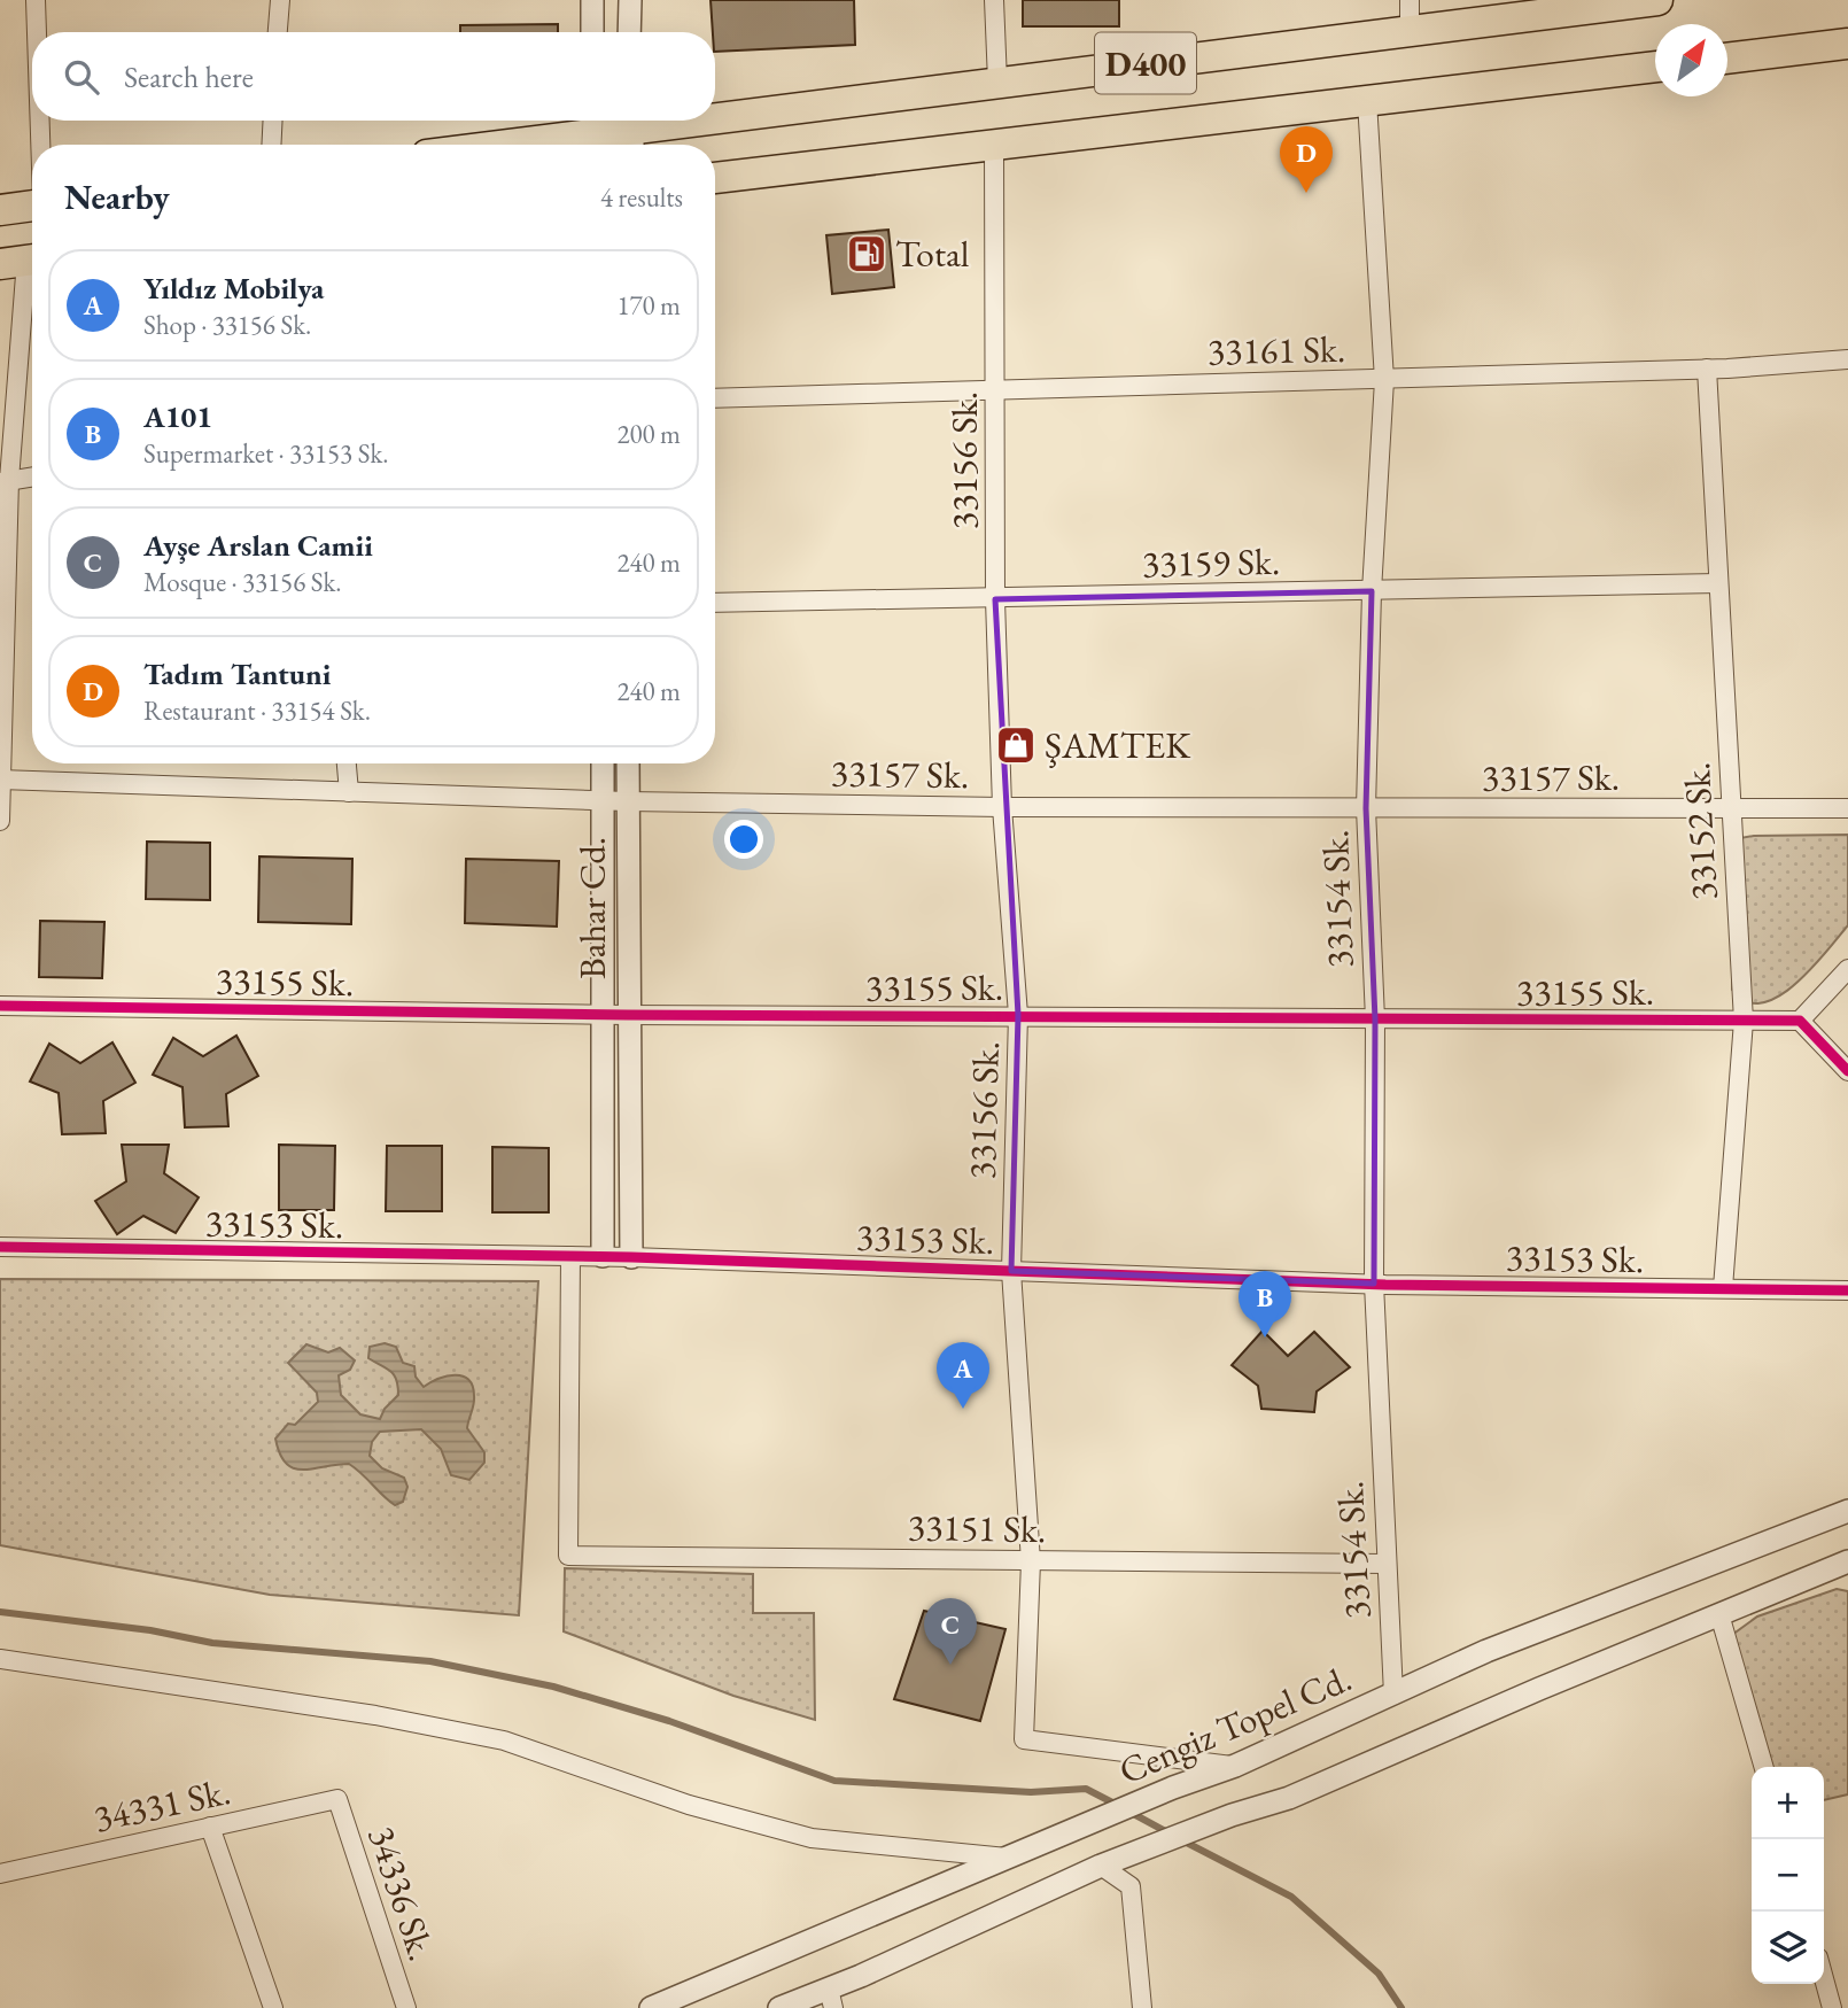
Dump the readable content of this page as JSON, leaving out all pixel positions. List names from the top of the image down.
{
  "streets": {
    "highway": ["D400"],
    "street": [
      "33161 Sk.",
      "33156 Sk.",
      "33159 Sk.",
      "33157 Sk.",
      "33152 Sk.",
      "33154 Sk.",
      "Bahar Cd.",
      "33155 Sk.",
      "33153 Sk.",
      "33151 Sk.",
      "Cengiz Topel Cd.",
      "34331 Sk.",
      "34336 Sk."
    ]
  },
  "crossings": [
    ["D400", "33156 Sk."],
    ["D400", "33154 Sk."],
    ["33161 Sk.", "33156 Sk."],
    ["33161 Sk.", "33152 Sk."],
    ["33161 Sk.", "33154 Sk."],
    ["33156 Sk.", "33159 Sk."],
    ["33156 Sk.", "33157 Sk."],
    ["33156 Sk.", "33155 Sk."],
    ["33156 Sk.", "33153 Sk."],
    ["33156 Sk.", "33151 Sk."],
    ["33156 Sk.", "Cengiz Topel Cd."],
    ["33159 Sk.", "33152 Sk."],
    ["33159 Sk.", "33154 Sk."],
    ["33157 Sk.", "33152 Sk."],
    ["33157 Sk.", "33154 Sk."],
    ["33157 Sk.", "Bahar Cd."],
    ["33152 Sk.", "33155 Sk."],
    ["33152 Sk.", "33153 Sk."],
    ["33154 Sk.", "33155 Sk."],
    ["33154 Sk.", "33153 Sk."],
    ["33154 Sk.", "33151 Sk."],
    ["33154 Sk.", "Cengiz Topel Cd."],
    ["Bahar Cd.", "33155 Sk."],
    ["Bahar Cd.", "33153 Sk."],
    ["33153 Sk.", "33151 Sk."],
    ["34331 Sk.", "34336 Sk."]
  ],
  "places": {
    "fuel station": ["Total"],
    "shop": ["ŞAMTEK"]
  },
  "north": "top right",
  "page": {
    "search": "Search here",
    "pins": [
      "D",
      "B",
      "A",
      "C"
    ],
    "heading": ["Nearby", "4 results"],
    "list": [
      {
        "mark": "A",
        "name": "Yıldız Mobilya",
        "note": "Shop · 33156 Sk.",
        "value": "170 m"
      },
      {
        "mark": "B",
        "name": "A101",
        "note": "Supermarket · 33153 Sk.",
        "value": "200 m"
      },
      {
        "mark": "C",
        "name": "Ayşe Arslan Camii",
        "note": "Mosque · 33156 Sk.",
        "value": "240 m"
      },
      {
        "mark": "D",
        "name": "Tadım Tantuni",
        "note": "Restaurant · 33154 Sk.",
        "value": "240 m"
      }
    ],
    "map_buttons": ["+", "−"]
  }
}
